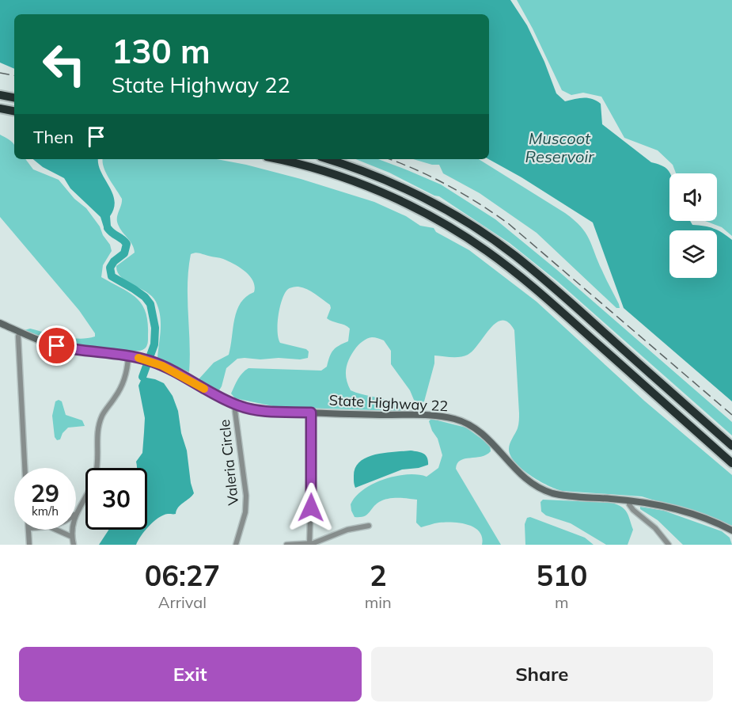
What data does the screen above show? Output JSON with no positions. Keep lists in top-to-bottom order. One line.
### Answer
{"streets":{"main road":["State Highway 22"],"street":["Valeria Circle"]},"crossings":[["State Highway 22","Valeria Circle"]],"water":["Muscoot Reservoir"],"page":{"turn":["130 m","State Highway 22"],"then":"Then","speed":"29 km/h","limit":"30","eta":["06:27","Arrival","2","min","510","m"],"buttons":["Exit","Share"]}}
